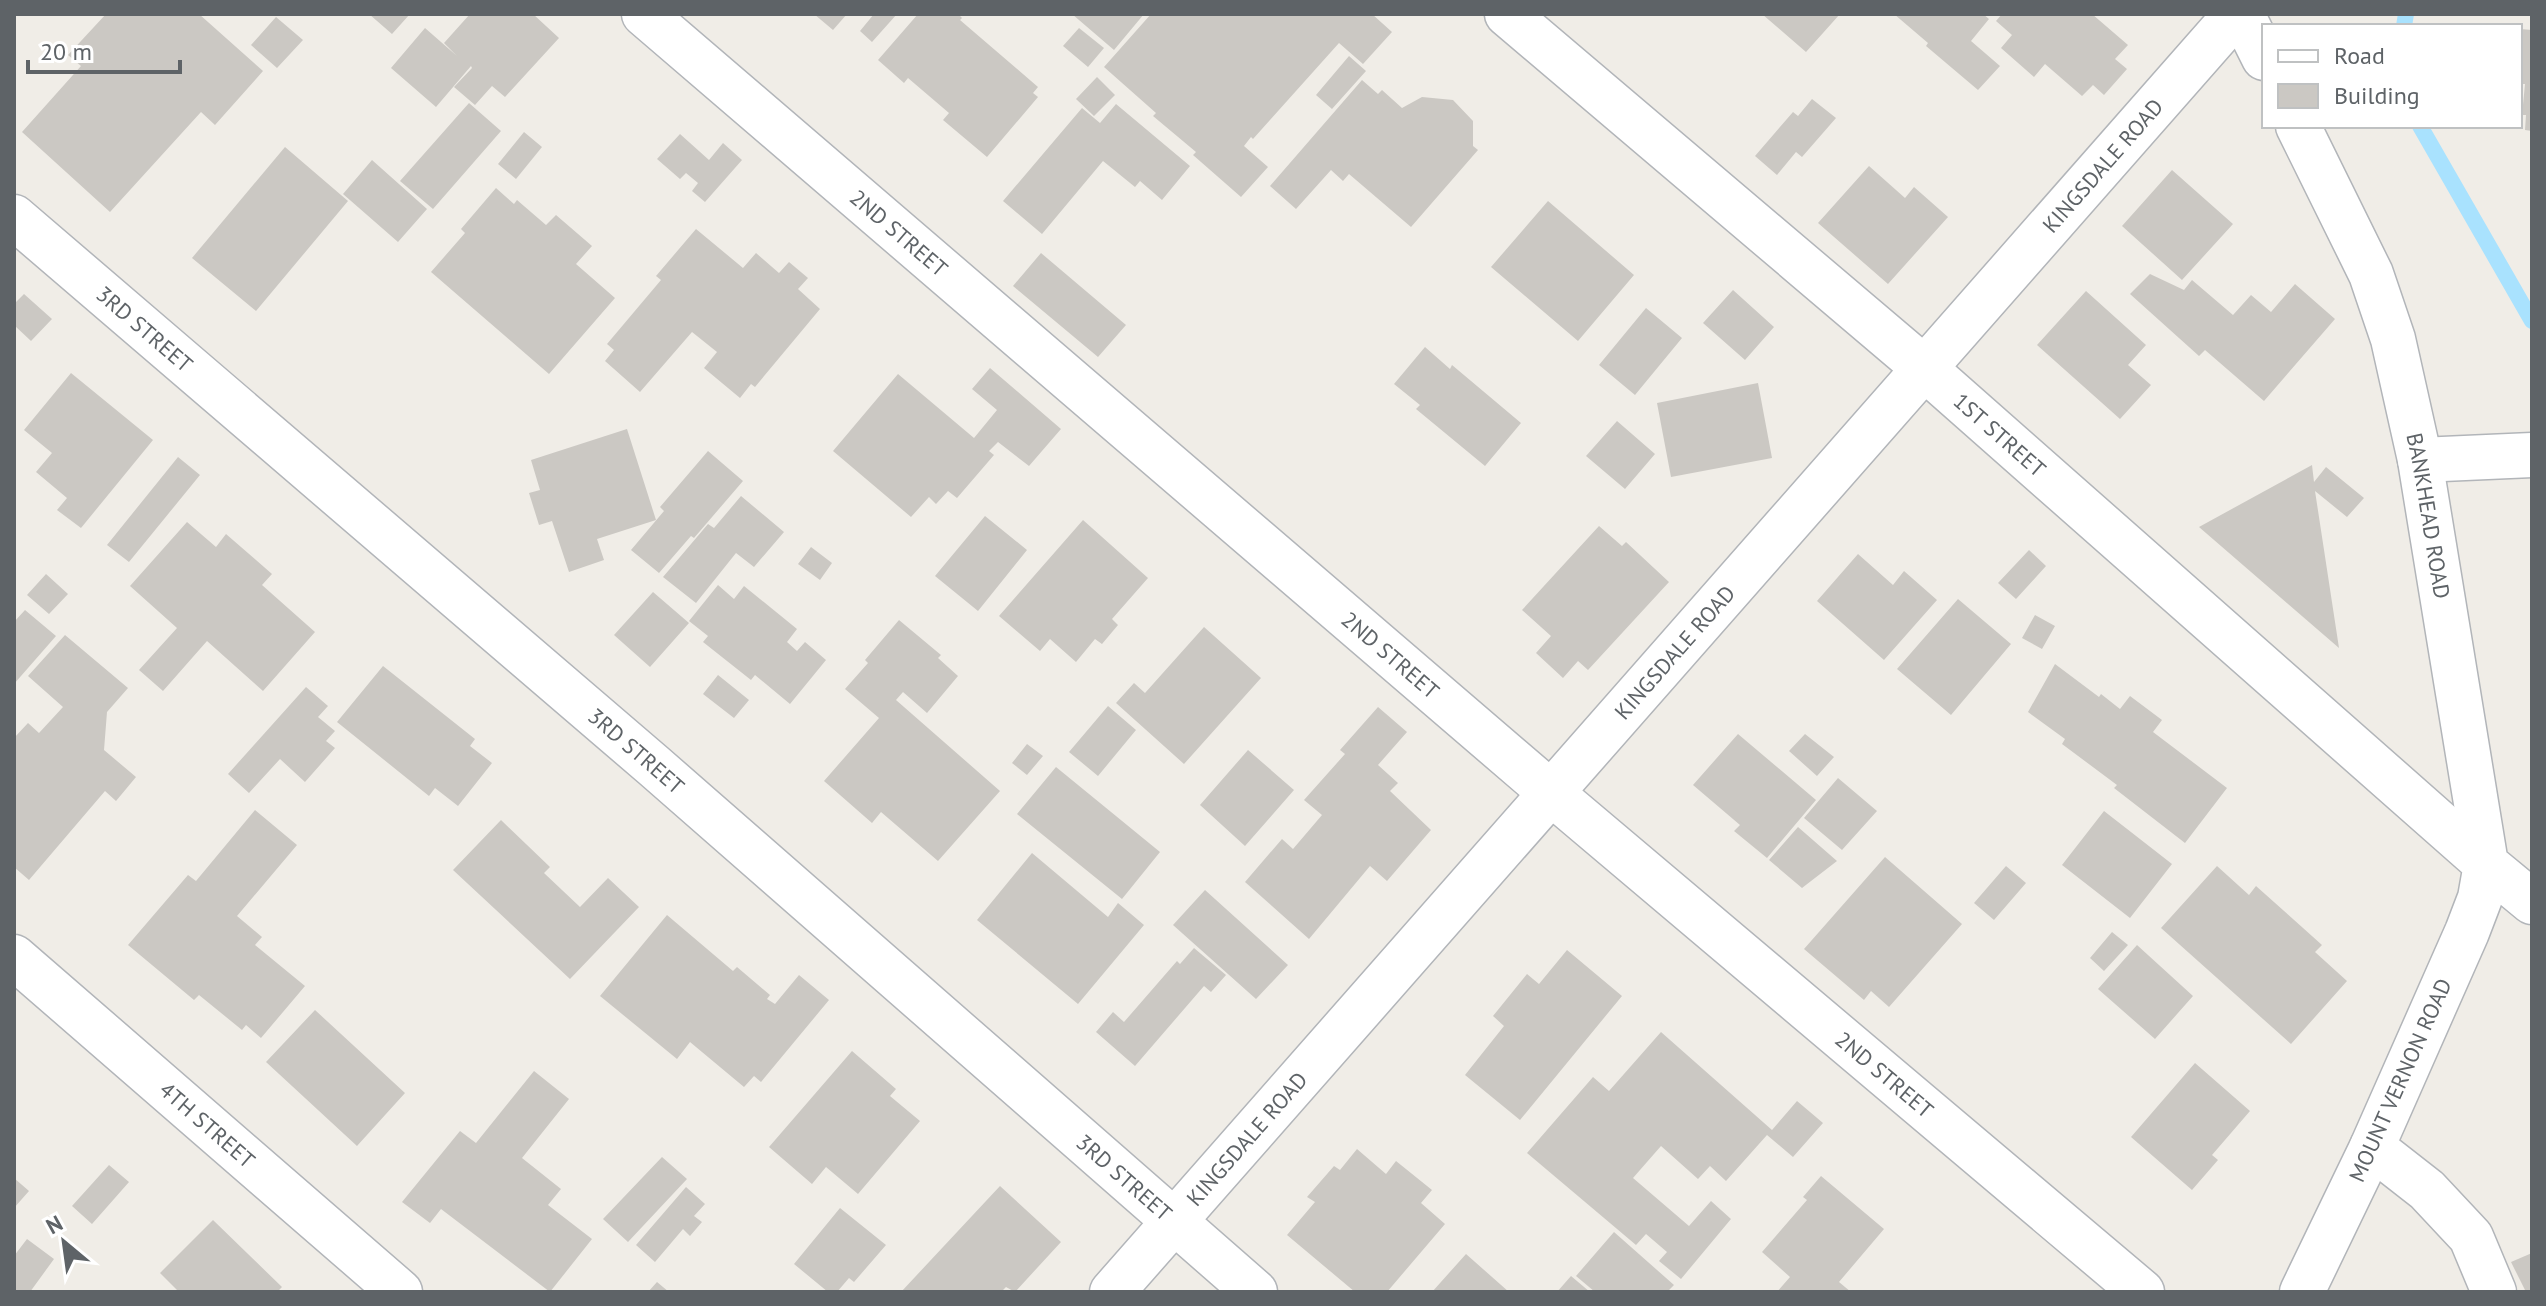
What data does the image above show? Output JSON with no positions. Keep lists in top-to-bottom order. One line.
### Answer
{"streets":{"street":["KINGSDALE ROAD","2ND STREET","3RD STREET","1ST STREET","BANKHEAD ROAD","MOUNT VERNON ROAD","4TH STREET"]},"crossings":[["KINGSDALE ROAD","2ND STREET"],["KINGSDALE ROAD","3RD STREET"],["KINGSDALE ROAD","1ST STREET"],["1ST STREET","BANKHEAD ROAD"],["1ST STREET","MOUNT VERNON ROAD"],["BANKHEAD ROAD","MOUNT VERNON ROAD"]],"legend":["Road","Building"],"scale_bar":"20 m","north":"top left"}
